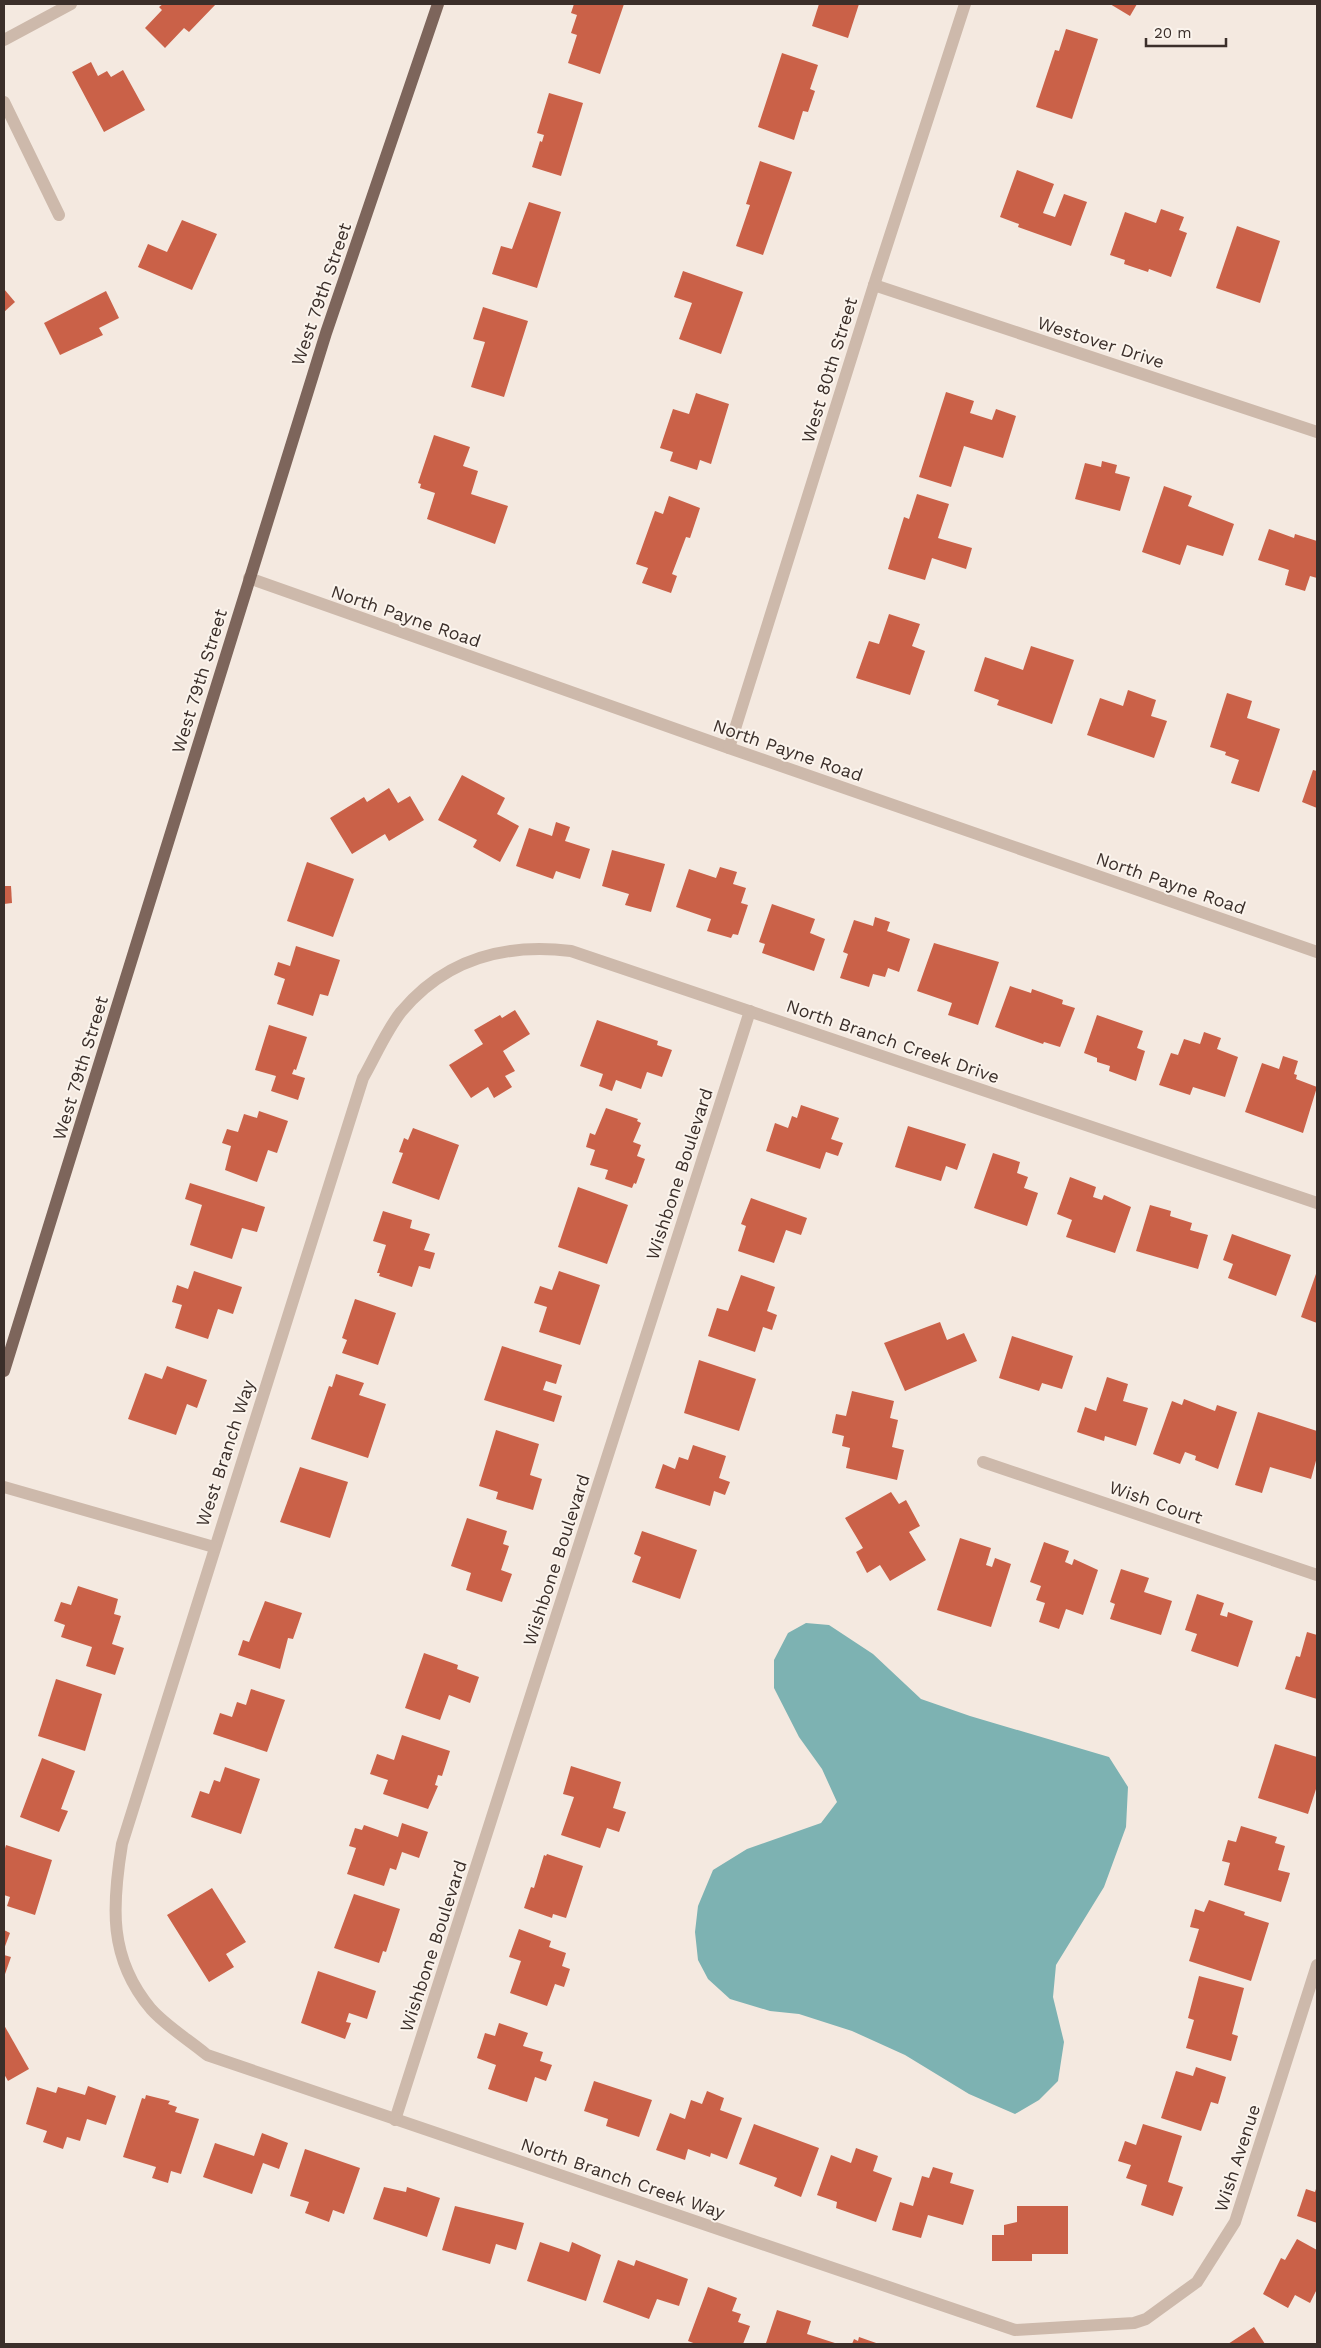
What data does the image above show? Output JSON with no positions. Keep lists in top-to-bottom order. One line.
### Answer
{"streets":{"main road":["West 79th Street"],"street":["Westover Drive","West 80th Street","North Payne Road","North Branch Creek Drive","Wishbone Boulevard","West Branch Way","Wish Court","Wish Avenue","North Branch Creek Way"]},"crossings":[["West 79th Street","North Payne Road"],["Westover Drive","West 80th Street"],["West 80th Street","North Payne Road"],["North Branch Creek Drive","Wishbone Boulevard"],["North Branch Creek Drive","West Branch Way"],["Wishbone Boulevard","North Branch Creek Way"],["West Branch Way","North Branch Creek Way"],["Wish Avenue","North Branch Creek Way"]],"scale_bar":"20 m"}
